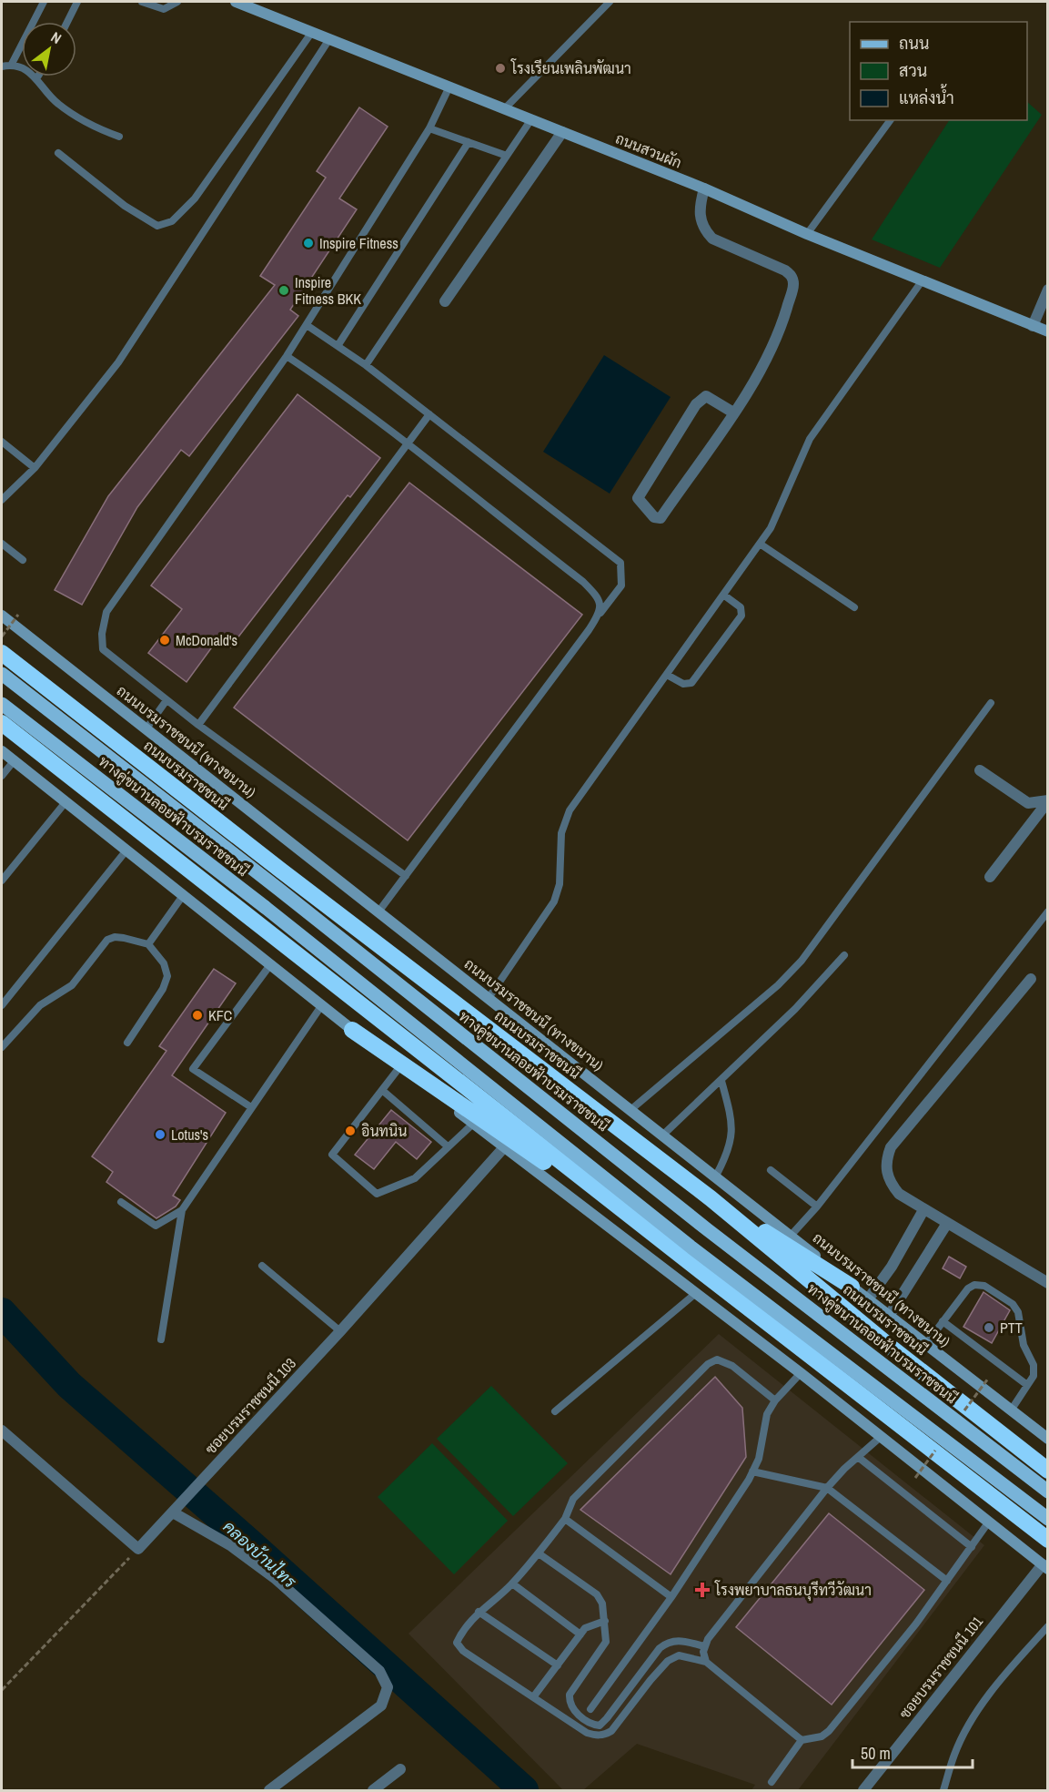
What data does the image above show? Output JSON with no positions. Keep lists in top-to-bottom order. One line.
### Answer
{"streets":{"highway":["ถนนบรมราชชนนี"],"main road":["ถนนสวนผัก","ถนนบรมราชชนนี (ทางขนาน)","ทางคู่ขนานลอยฟ้าบรมราชชนนี"],"street":["ซอยบรมราชชนนี 103","ซอยบรมราชชนนี 101"]},"water":["คลองบ้านไทร"],"places":{"other":["โรงเรียนเพลินพัฒนา","Inspire Fitness","Inspire Fitness BKK","McDonald's","KFC","อินทนิน","Lotus's","PTT"],"health":["โรงพยาบาลธนบุรีทวีวัฒนา"]},"legend":["ถนน","สวน","แหล่งน้ำ"],"scale_bar":"50 m","north":"top right"}
